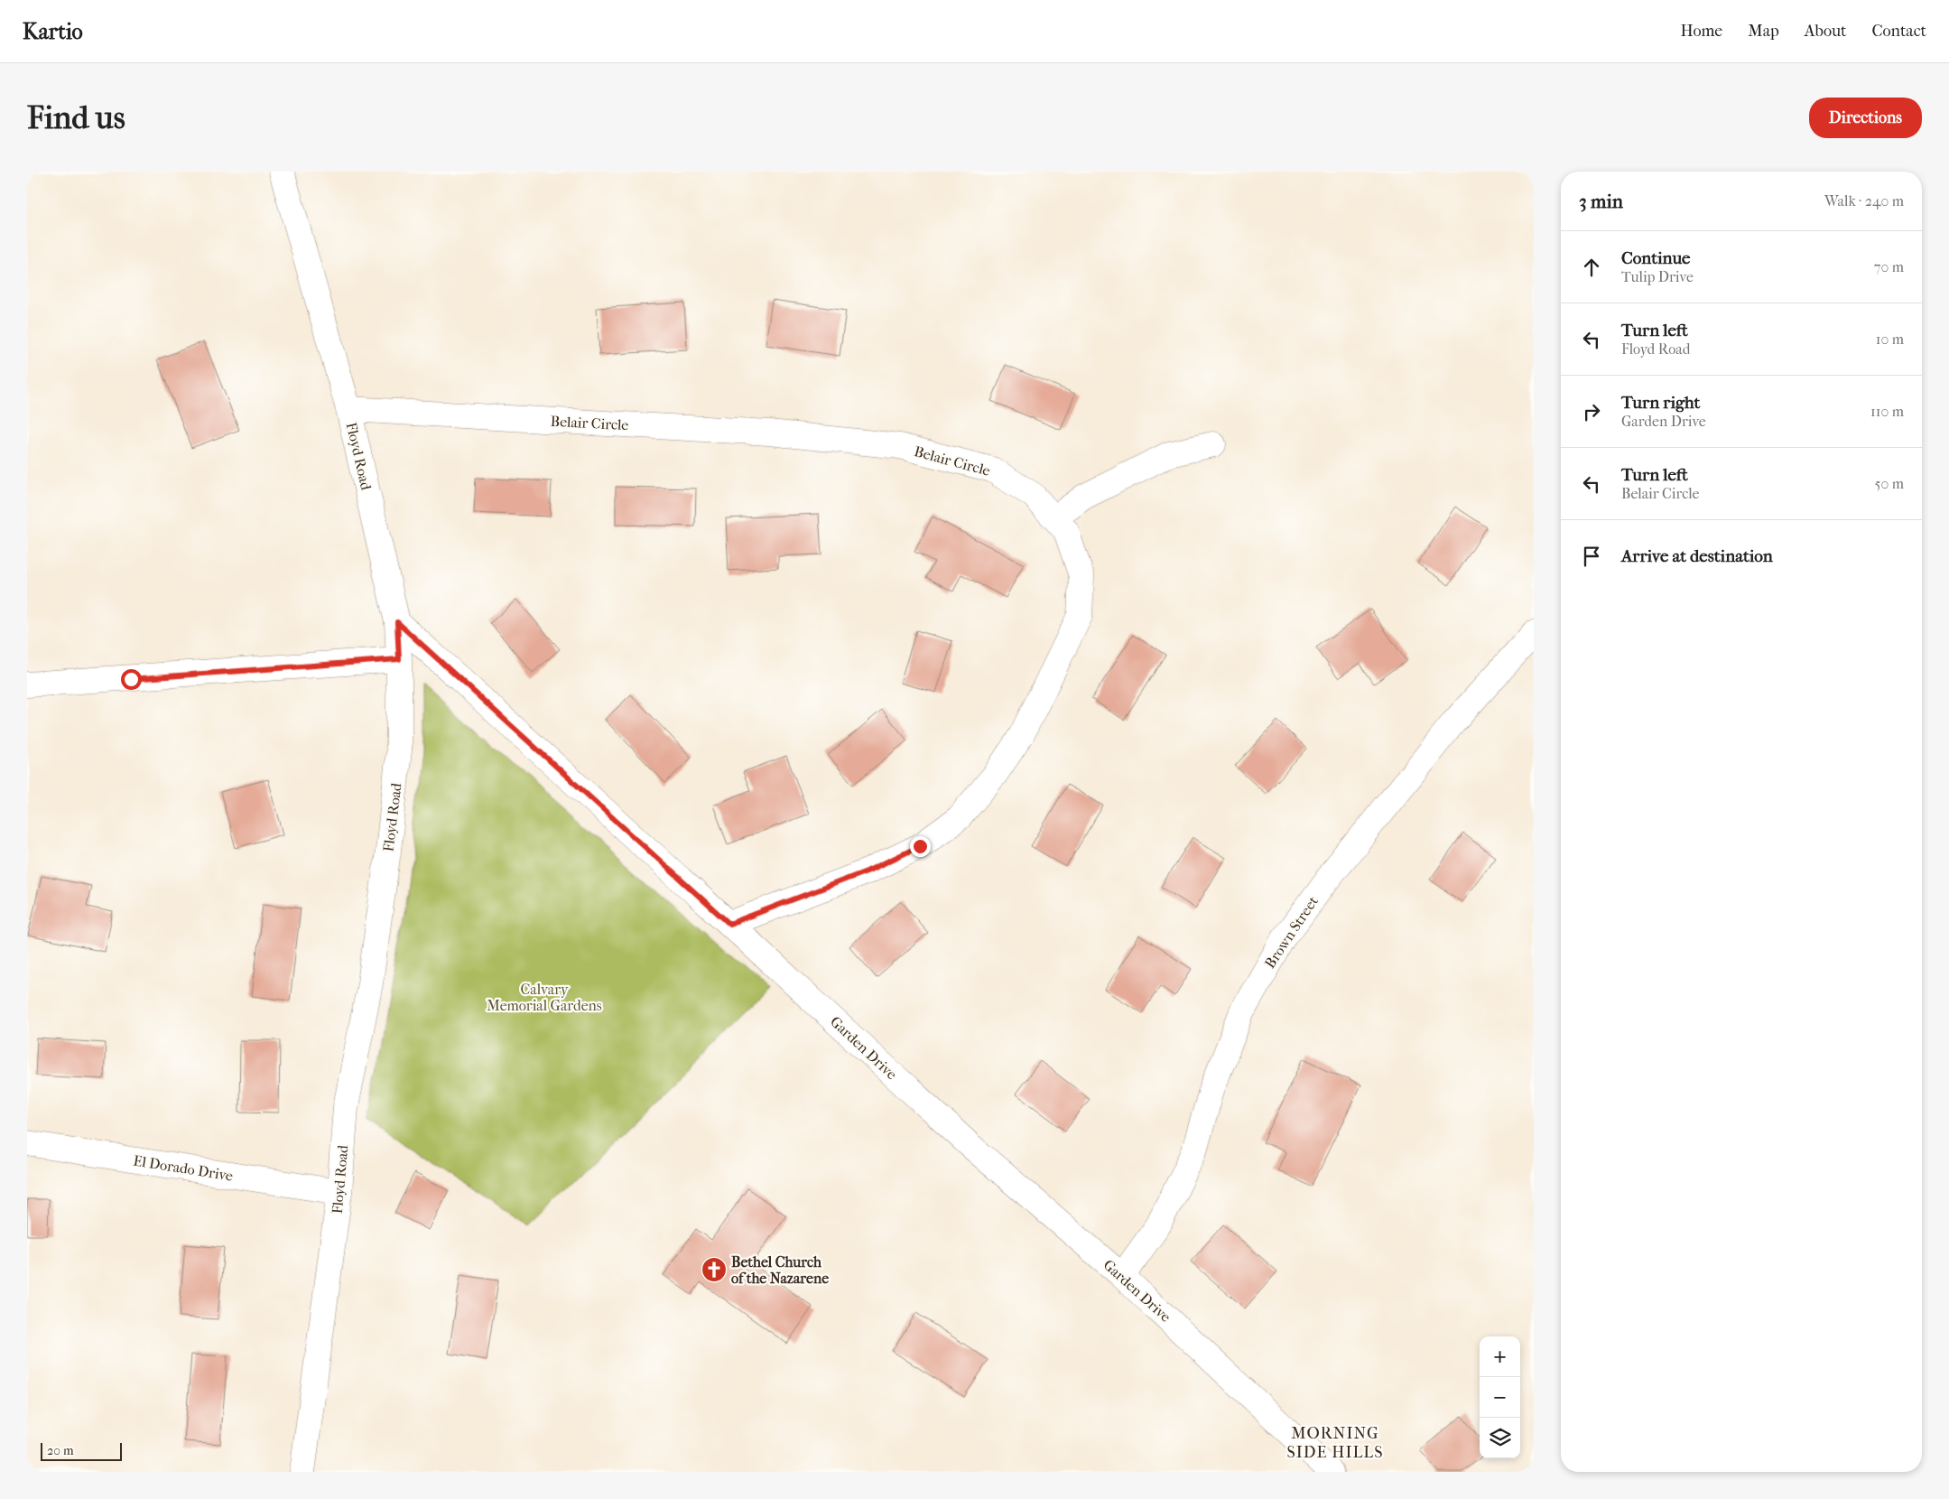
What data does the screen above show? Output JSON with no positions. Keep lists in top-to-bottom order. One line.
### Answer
{"streets":{"street":["Belair Circle","Floyd Road","Brown Street","Garden Drive","El Dorado Drive"]},"crossings":[["Belair Circle","Floyd Road"],["Belair Circle","Garden Drive"],["Floyd Road","Garden Drive"],["Floyd Road","El Dorado Drive"],["Brown Street","Garden Drive"]],"districts":["MORNING SIDE HILLS"],"parks":["Calvary Memorial Gardens"],"places":{"church":["Bethel Church of the Nazarene"]},"scale_bar":"20 m","page":{"header":"Kartio","nav":["Home","Map","About","Contact"],"buttons":"Directions","title":"Find us","heading":["3 min","Walk · 240 m"],"list":[["Continue","Tulip Drive","70 m"],["Turn left","Floyd Road","10 m"],["Turn right","Garden Drive","110 m"],["Turn left","Belair Circle","50 m"],"Arrive at destination"],"map_buttons":["+","−"],"scale":"20 m"}}
